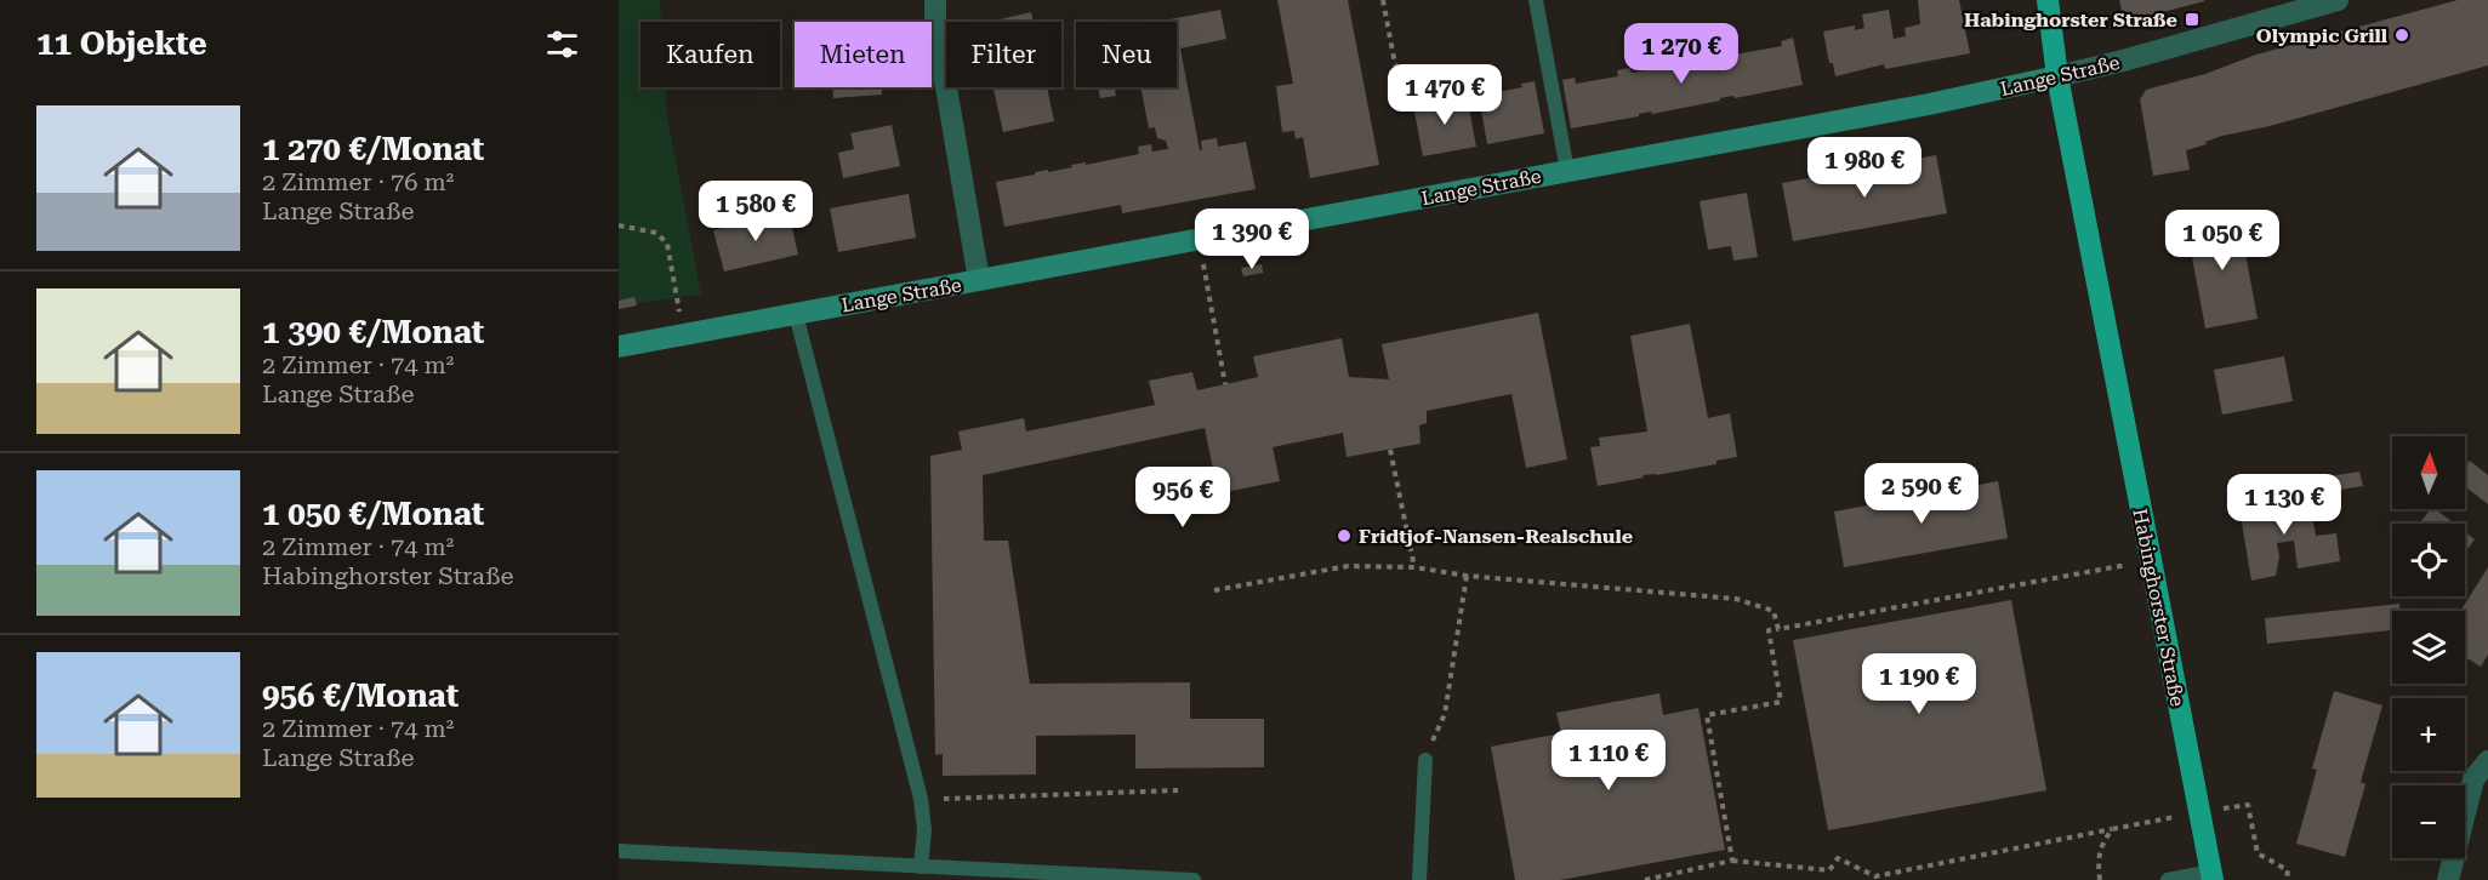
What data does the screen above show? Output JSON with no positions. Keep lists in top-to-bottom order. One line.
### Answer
{"streets":{"main road":["Habinghorster Straße"],"street":["Lange Straße"]},"crossings":[["Lange Straße","Habinghorster Straße"]],"places":{"transit":["Habinghorster Straße"],"other":["Olympic Grill","Fridtjof-Nansen-Realschule"]},"north":"top","page":{"heading":"11 Objekte","chip":["Kaufen","Mieten","Filter","Neu"],"price":["1 270 €","1 470 €","1 980 €","1 580 €","1 390 €","1 050 €","2 590 €","956 €","1 130 €","1 190 €","1 110 €"],"list":[{"name":"1 270 €/Monat","note":"2 Zimmer · 76 m² · Lange Straße"},{"name":"1 390 €/Monat","note":"2 Zimmer · 74 m² · Lange Straße"},{"name":"1 050 €/Monat","note":"2 Zimmer · 74 m² · Habinghorster Straße"},{"name":"956 €/Monat","note":"2 Zimmer · 74 m² · Lange Straße"}],"map_buttons":["+","−"]}}
